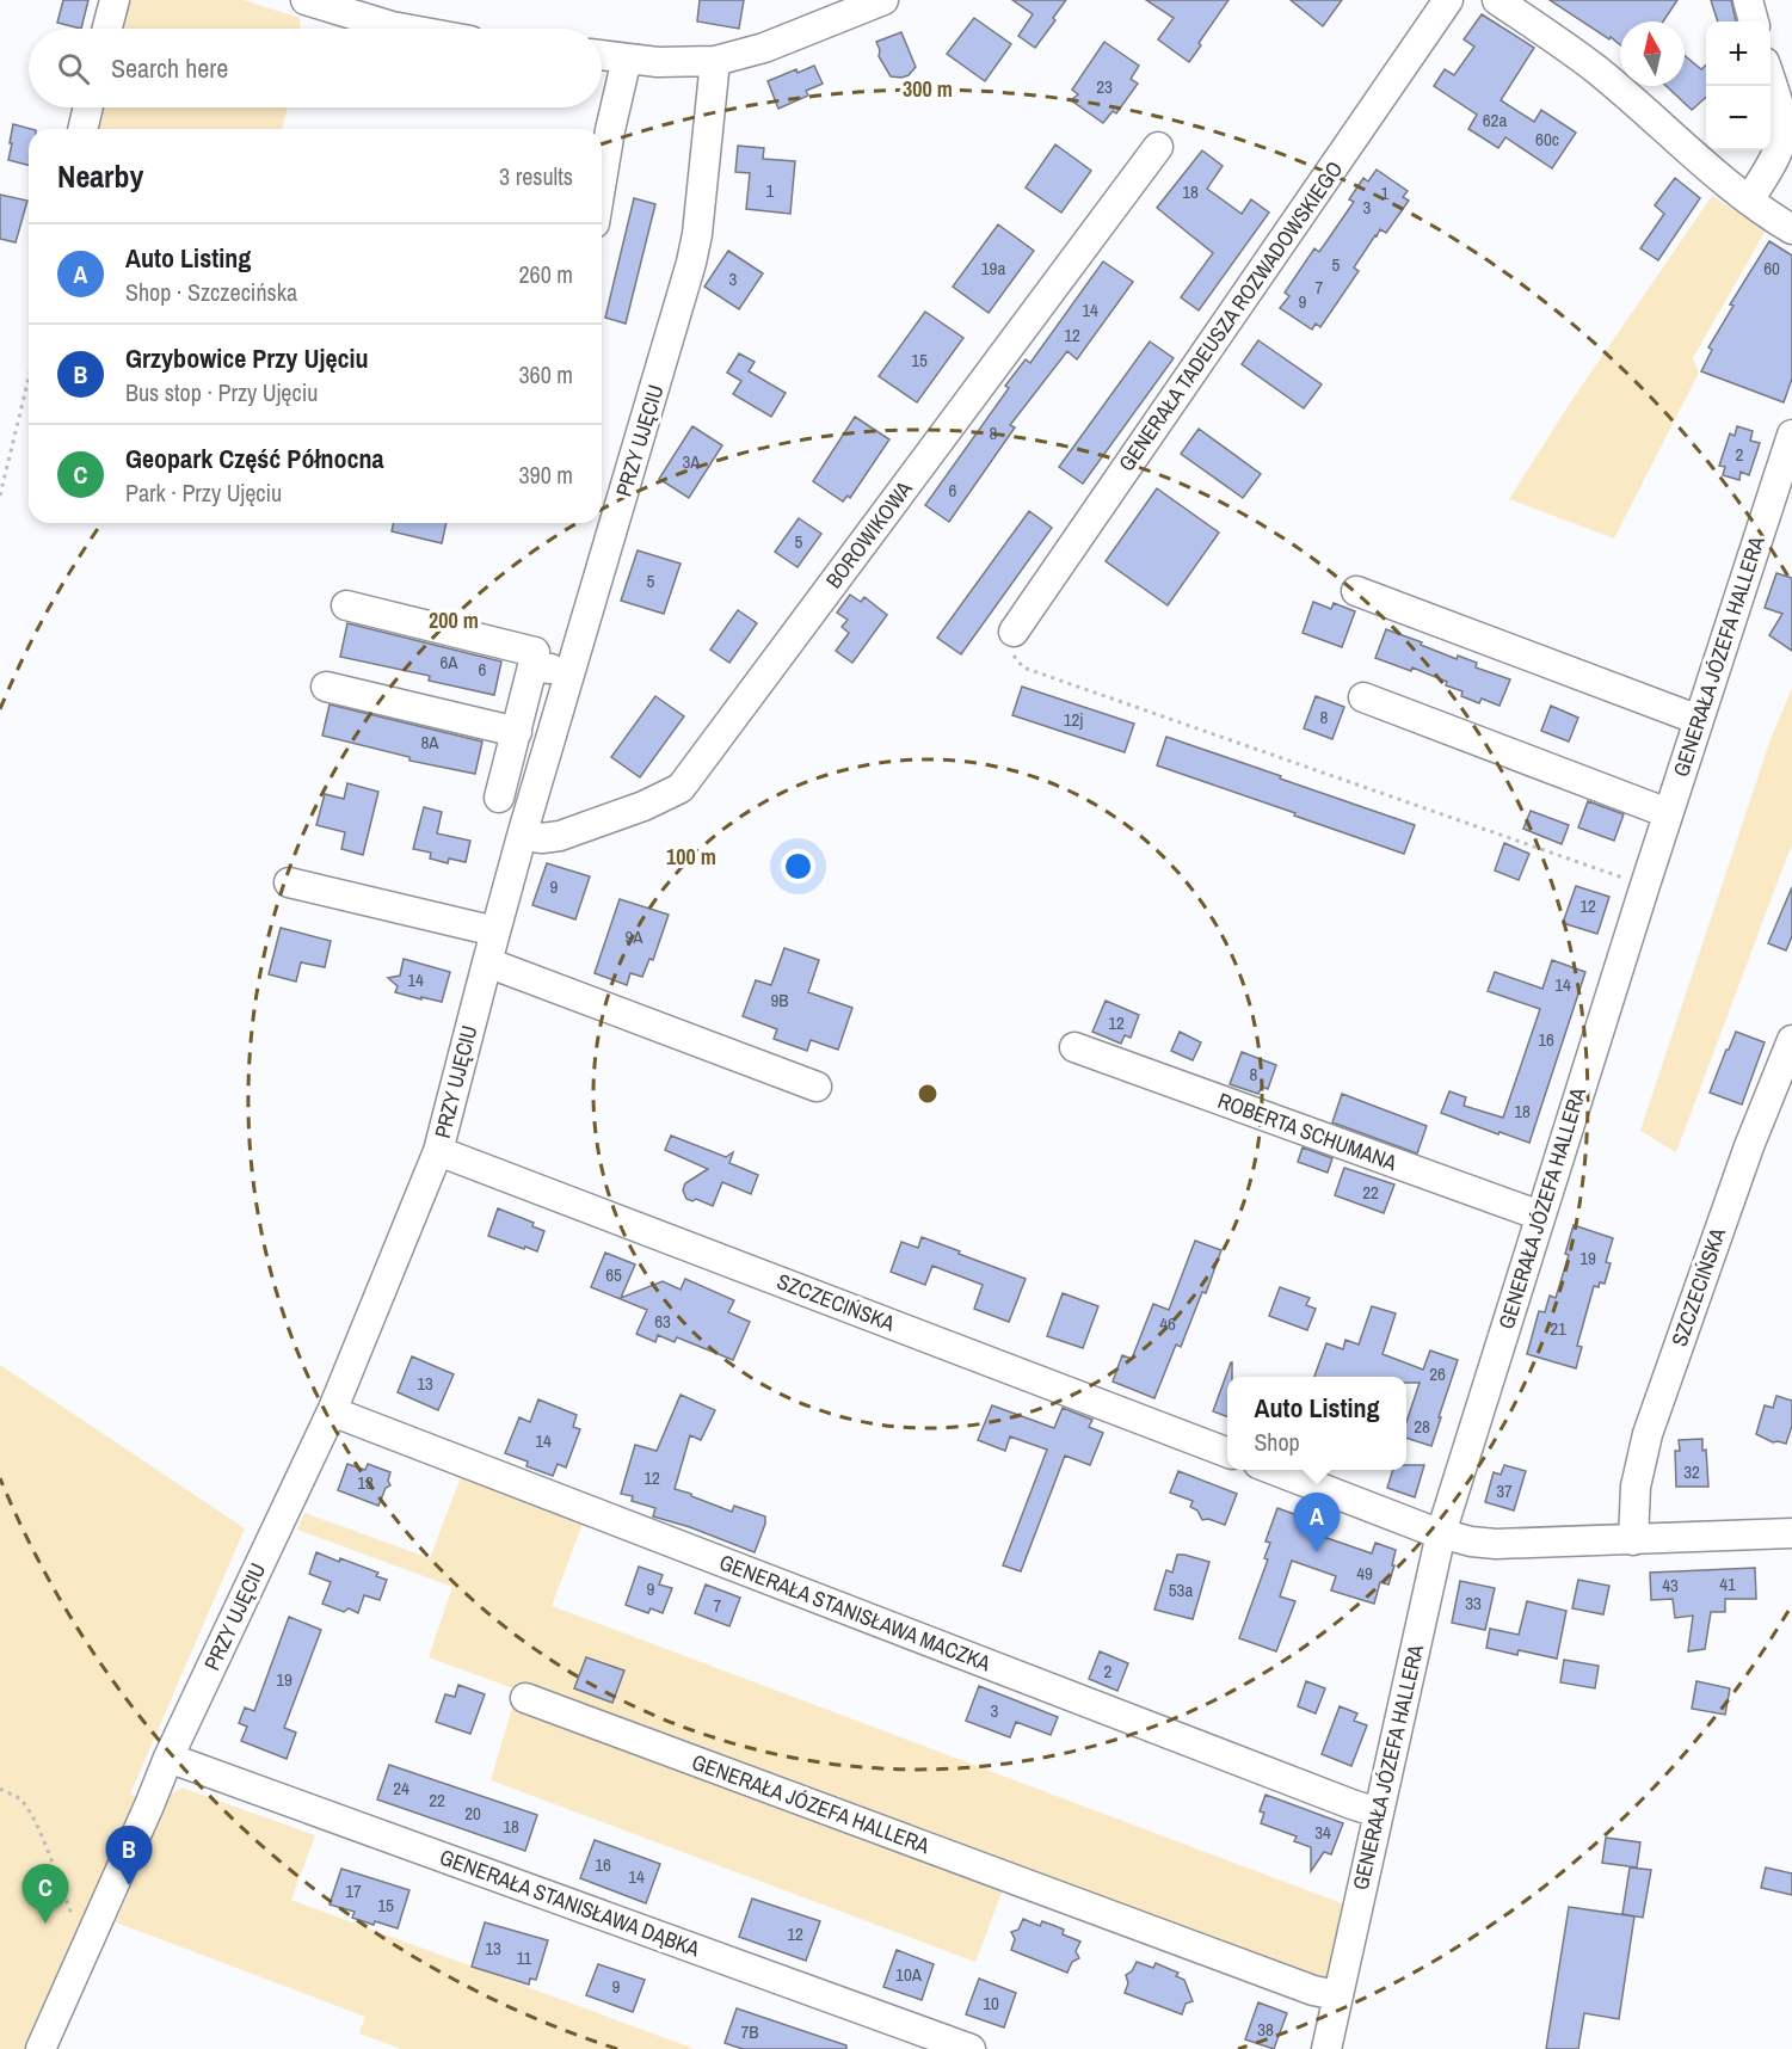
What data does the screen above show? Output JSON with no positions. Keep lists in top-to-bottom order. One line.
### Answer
{"streets":{"street":["GENERAŁA TADEUSZA ROZWADOWSKIEGO","PRZY UJĘCIU","BOROWIKOWA","GENERAŁA JÓZEFA HALLERA","ROBERTA SCHUMANA","SZCZECIŃSKA","GENERAŁA STANISŁAWA MACZKA","GENERAŁA STANISŁAWA DĄBKA"]},"crossings":[["PRZY UJĘCIU","BOROWIKOWA"],["PRZY UJĘCIU","SZCZECIŃSKA"],["PRZY UJĘCIU","GENERAŁA STANISŁAWA MACZKA"],["PRZY UJĘCIU","GENERAŁA STANISŁAWA DĄBKA"],["GENERAŁA JÓZEFA HALLERA","ROBERTA SCHUMANA"],["GENERAŁA JÓZEFA HALLERA","GENERAŁA STANISŁAWA MACZKA"]],"house_numbers":["23","62a","60c","1","18","1","3","5","19a","60","3","7","9","14","12","15","8","2","3A","6","5","5","6A","6","8","12j","8A","9","12","9A","14","14","9B","12","16","8","18","22","19","65","63","46","21","26","13","28","14","32","12","13","37","49","41","43","9","53a","33","7","2","19","3","24","22","20","18","34","16","14","17","15","12","13","11","10A","9","10","38","7B"],"north":"top","page":{"map_buttons":["+","−"],"search":"Search here","heading":["Nearby","3 results"],"list":[{"mark":"A","name":"Auto Listing","note":"Shop · Szczecińska","value":"260 m"},{"mark":"B","name":"Grzybowice Przy Ujęciu","note":"Bus stop · Przy Ujęciu","value":"360 m"},{"mark":"C","name":"Geopark Część Północna","note":"Park · Przy Ujęciu","value":"390 m"}],"popup":["Auto Listing","Shop"],"pins":["A","B","C"]},"rings":["300 m","200 m","100 m"]}
